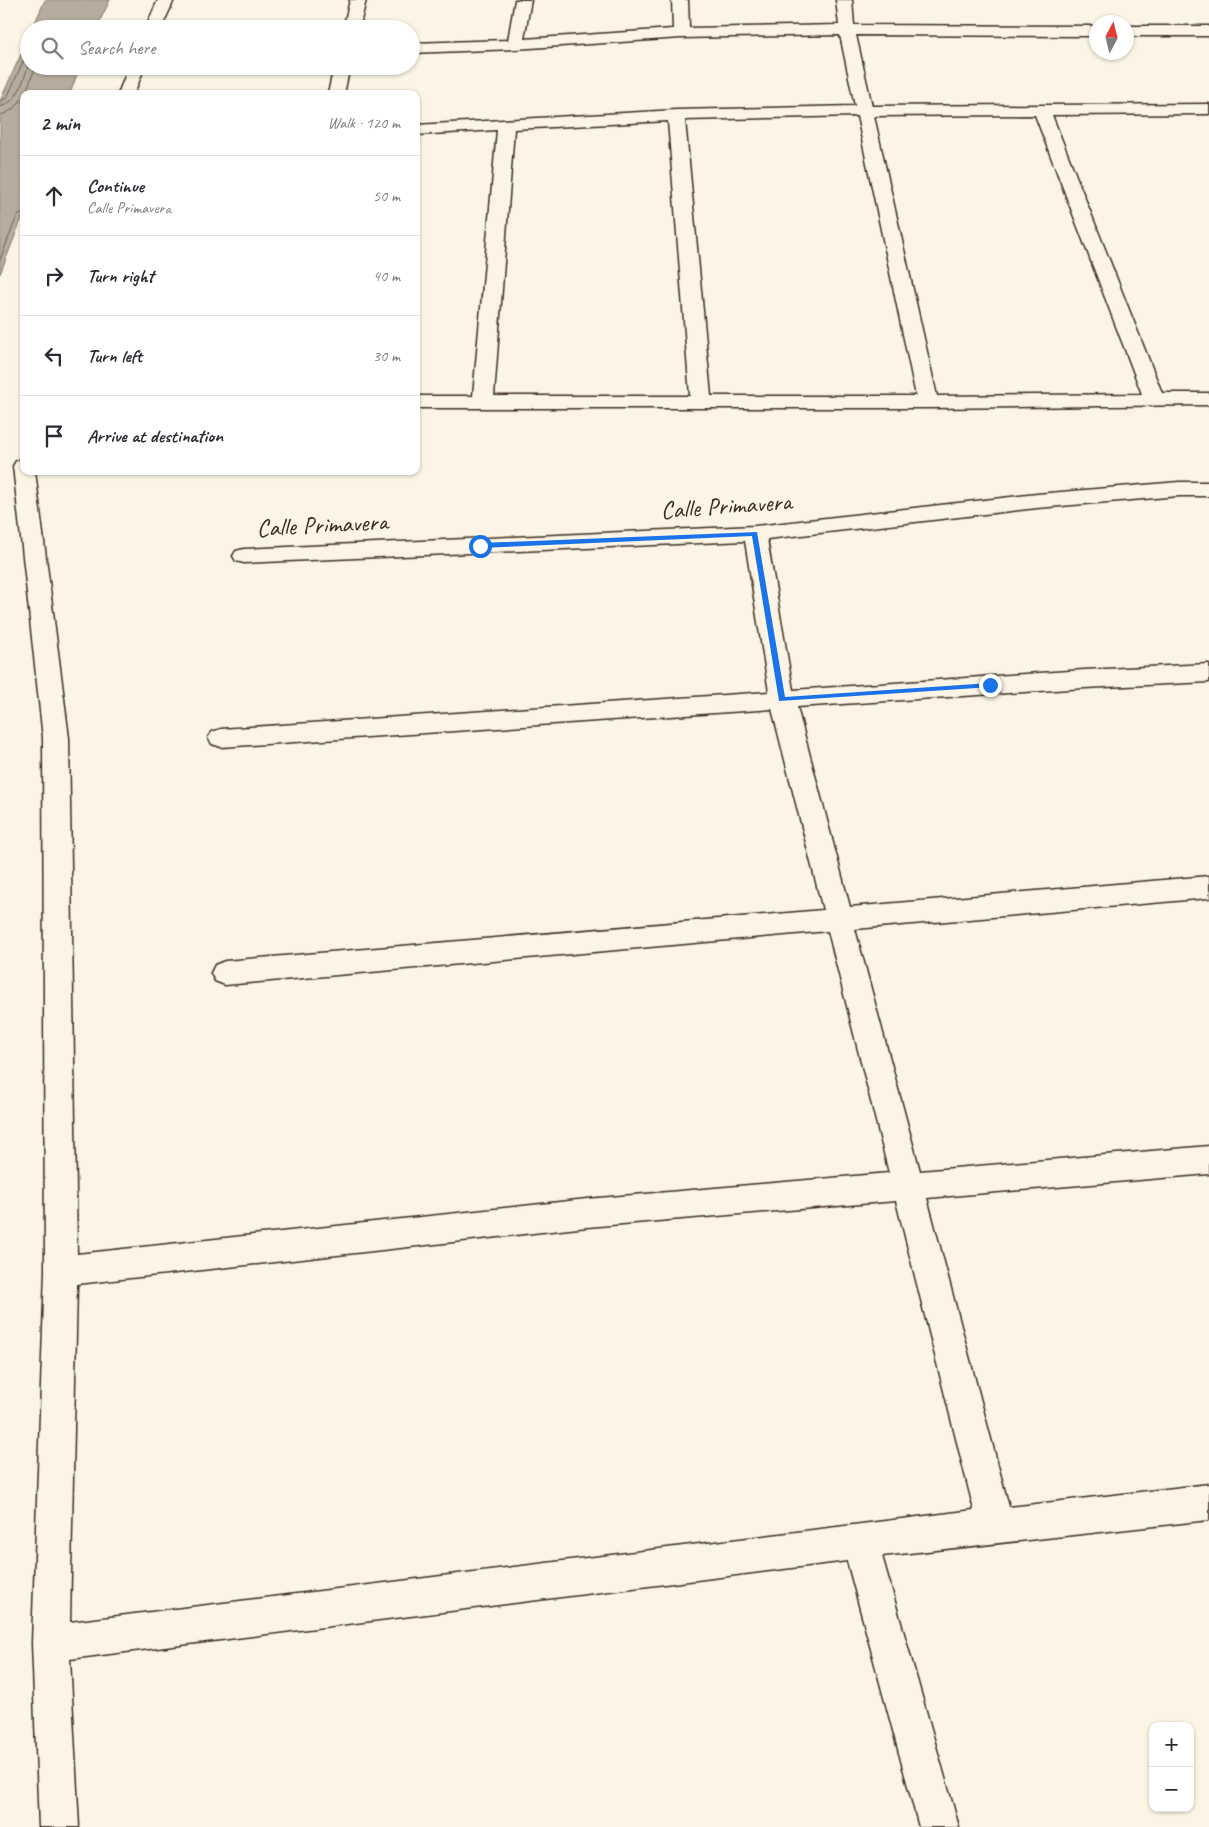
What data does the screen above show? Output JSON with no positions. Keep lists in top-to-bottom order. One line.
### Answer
{"streets":{"street":["Calle Primavera"]},"north":"top","page":{"search":"Search here","heading":["2 min","Walk · 120 m"],"list":[["Continue","Calle Primavera","50 m"],["Turn right","40 m"],["Turn left","30 m"],"Arrive at destination"],"map_buttons":["+","−"]}}
